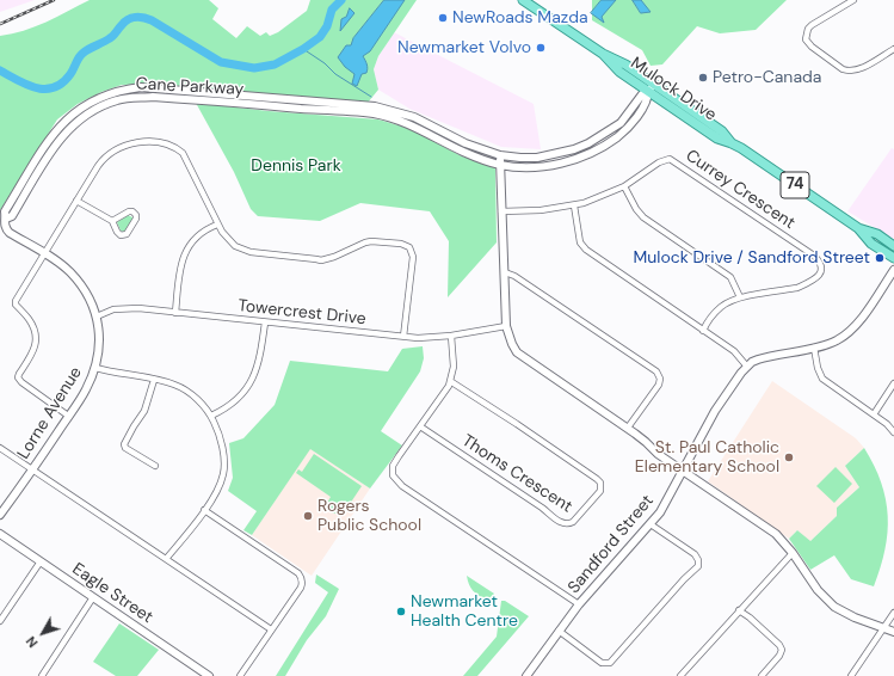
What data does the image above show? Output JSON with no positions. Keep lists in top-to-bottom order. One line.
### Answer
{"streets":{"main road":["Cane Parkway","Mulock Drive","74","Lorne Avenue","Sandford Street","Eagle Street"],"street":["Currey Crescent","Towercrest Drive","Thoms Crescent"]},"crossings":[["Cane Parkway","Mulock Drive"],["Cane Parkway","Lorne Avenue"],["Towercrest Drive","Lorne Avenue"]],"parks":["Dennis Park"],"places":["NewRoads Mazda","Newmarket Volvo","Petro-Canada","Mulock Drive / Sandford Street","St. Paul Catholic Elementary School","Rogers Public School","Newmarket Health Centre"],"north":"bottom left"}
